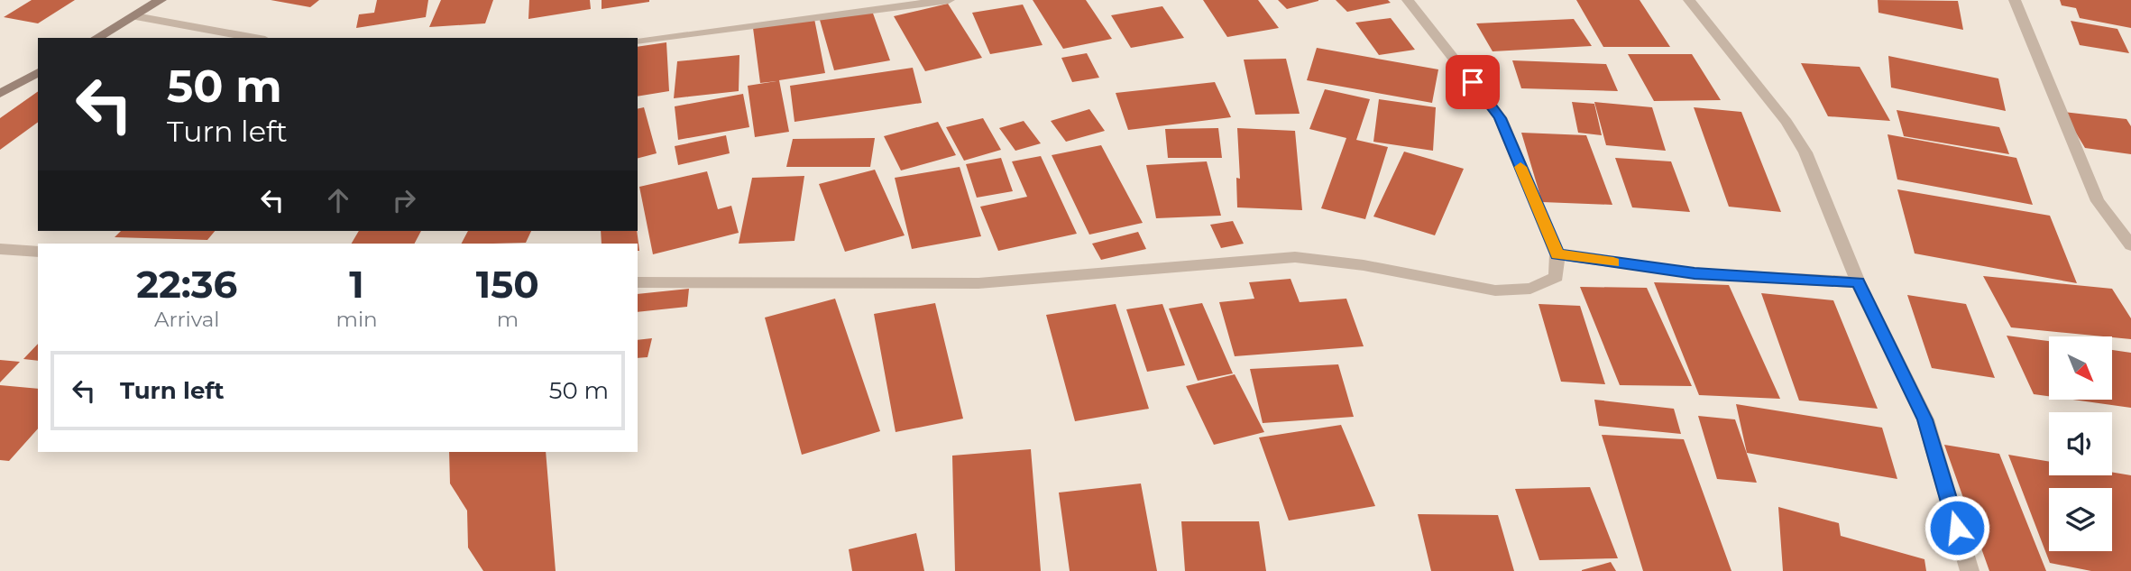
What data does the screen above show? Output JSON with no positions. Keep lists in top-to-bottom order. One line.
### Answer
{"north":"bottom right","page":{"turn":["50 m","Turn left"],"eta":["22:36","Arrival","1","min","150","m"],"list":[{"name":"Turn left","value":"50 m"}]}}
